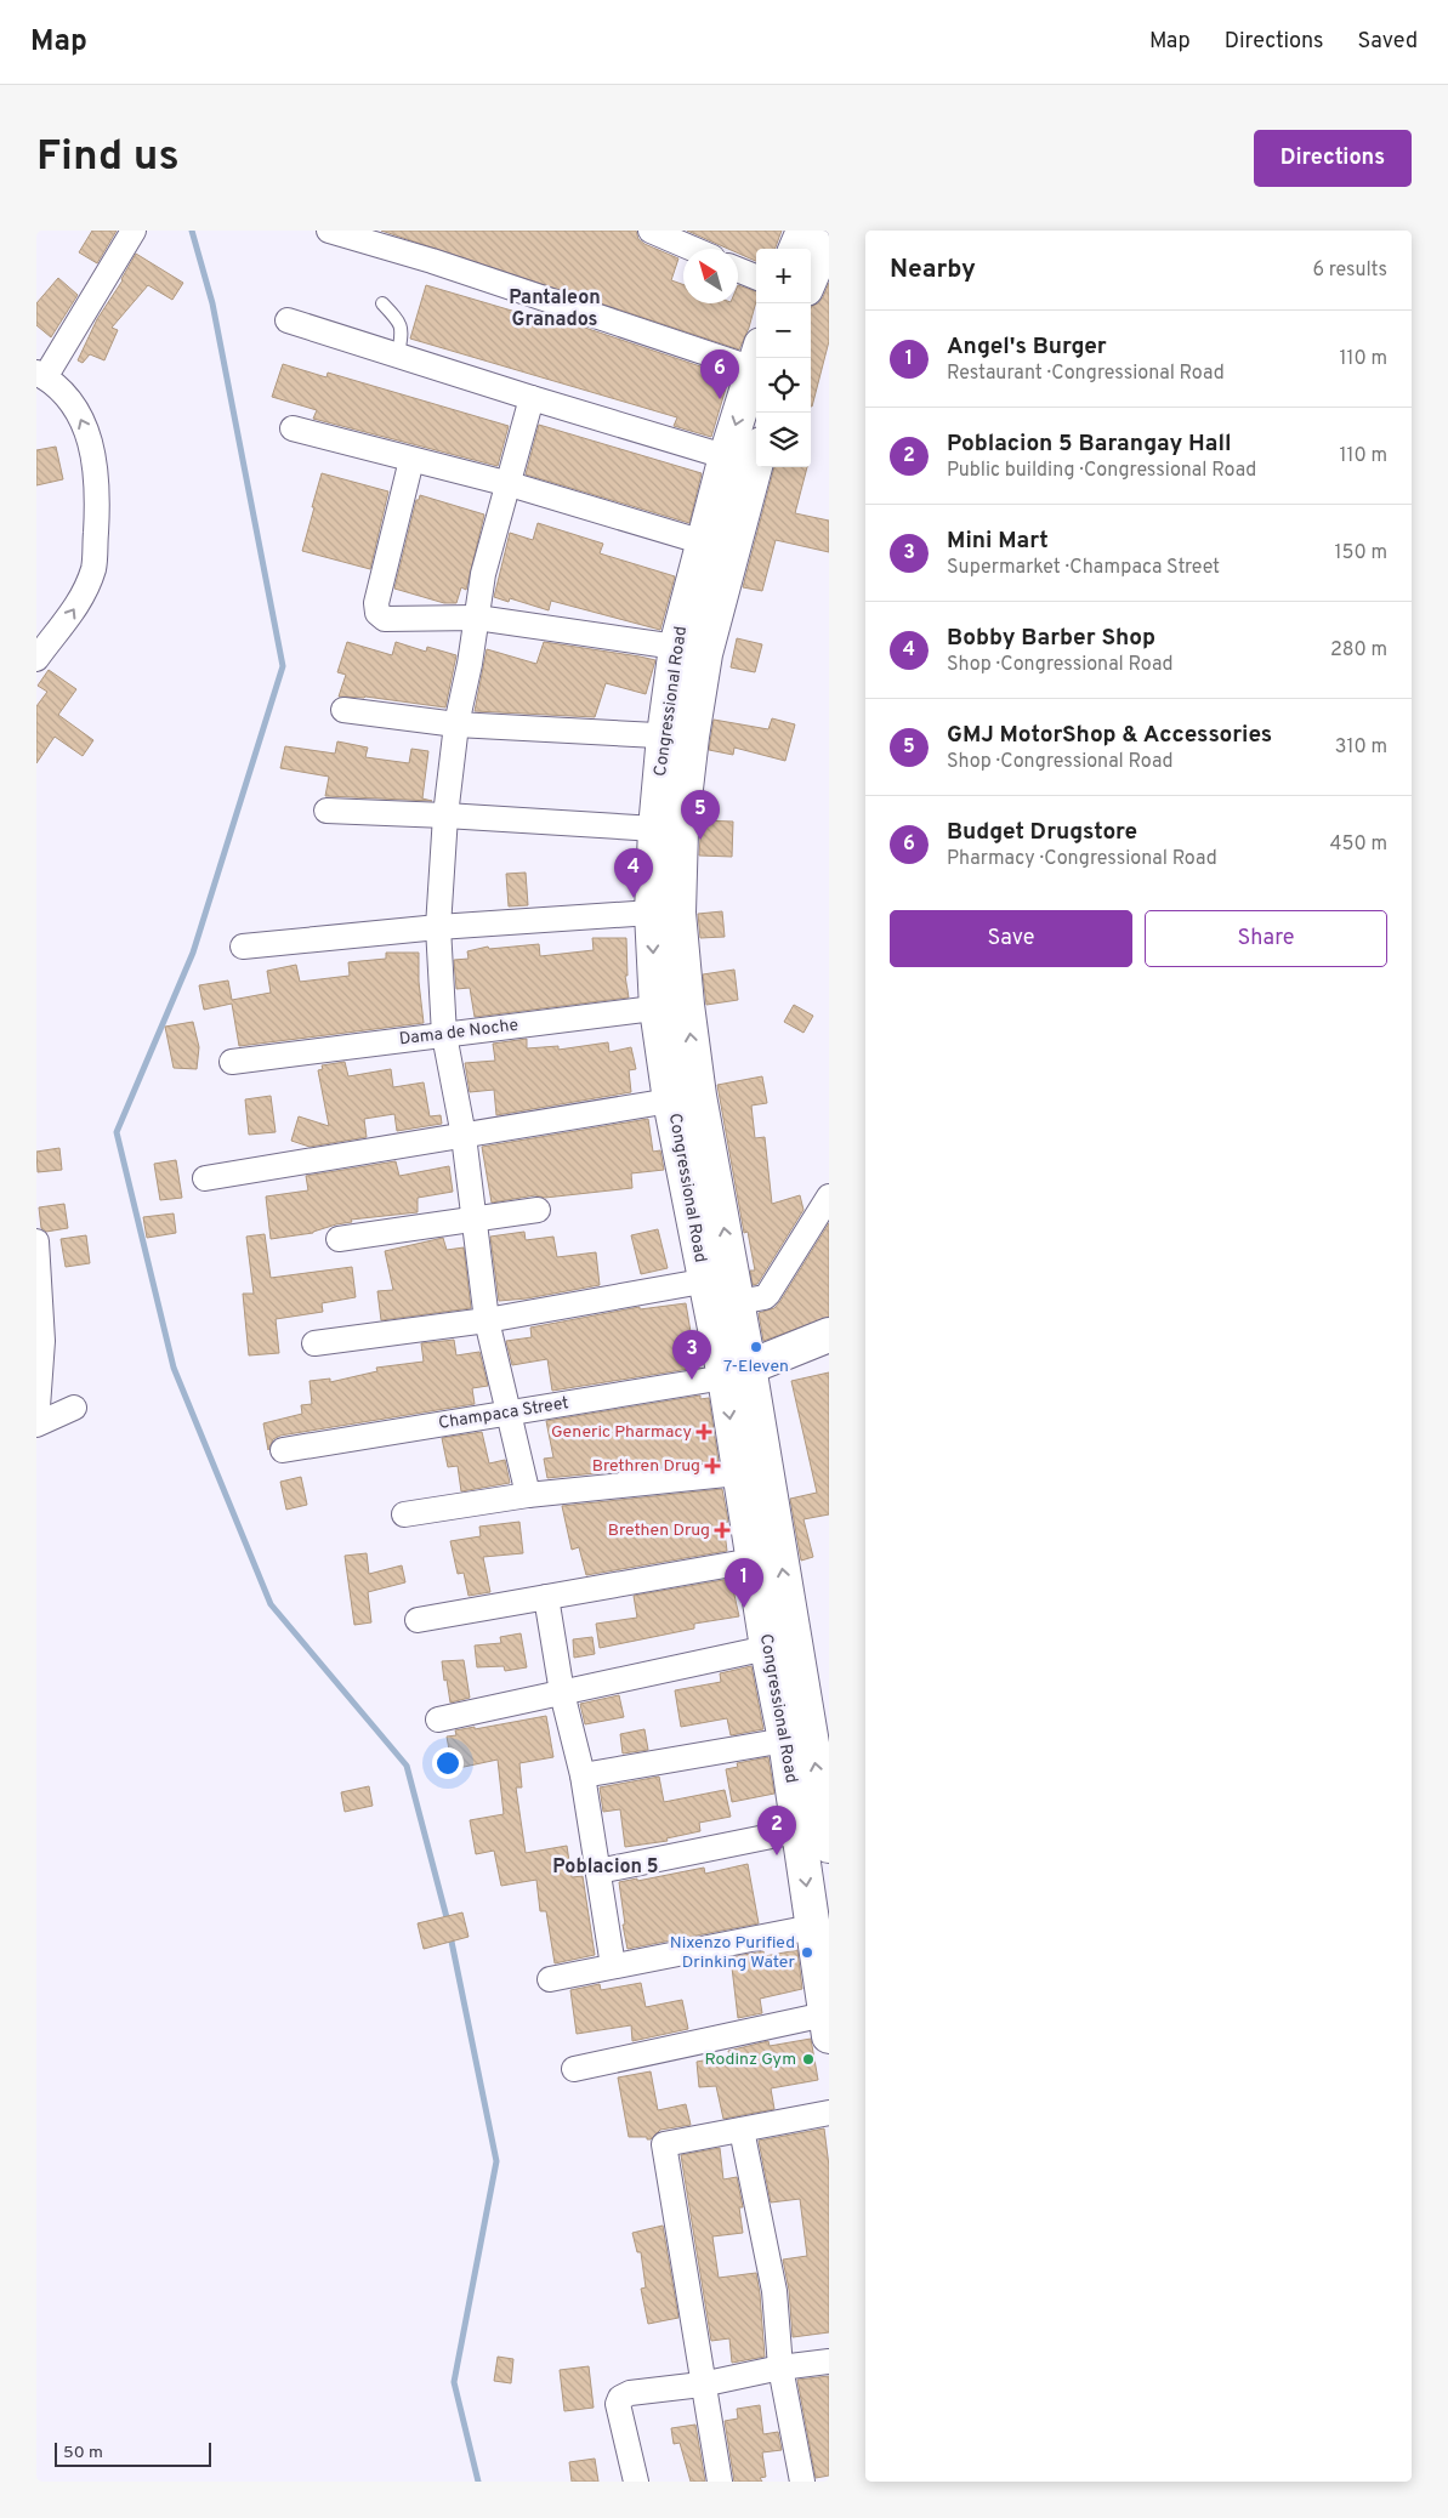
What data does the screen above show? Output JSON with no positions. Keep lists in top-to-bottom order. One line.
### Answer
{"streets":{"main road":["Congressional Road"],"street":["Dama de Noche","Champaca Street"]},"crossings":[["Congressional Road","Dama de Noche"],["Congressional Road","Champaca Street"]],"districts":["Pantaleon Granados","Poblacion 5"],"places":{"other":["7-Eleven","Nixenzo Purified Drinking Water","Rodinz Gym"],"health":["Generic Pharmacy","Brethren Drug","Brethen Drug"]},"scale_bar":"50 m","north":"top left","page":{"header":"Map","nav":["Map","Directions","Saved"],"buttons":["Directions",["Save","Share"]],"title":"Find us","heading":["Nearby","6 results"],"map_buttons":["+","−"],"list":[{"mark":"1","name":"Angel's Burger","note":"Restaurant · Congressional Road","value":"110 m"},{"mark":"2","name":"Poblacion 5 Barangay Hall","note":"Public building · Congressional Road","value":"110 m"},{"mark":"3","name":"Mini Mart","note":"Supermarket · Champaca Street","value":"150 m"},{"mark":"4","name":"Bobby Barber Shop","note":"Shop · Congressional Road","value":"280 m"},{"mark":"5","name":"GMJ MotorShop & Accessories","note":"Shop · Congressional Road","value":"310 m"},{"mark":"6","name":"Budget Drugstore","note":"Pharmacy · Congressional Road","value":"450 m"}],"pins":["6","5","4","3","1","2"],"scale":"50 m"}}
